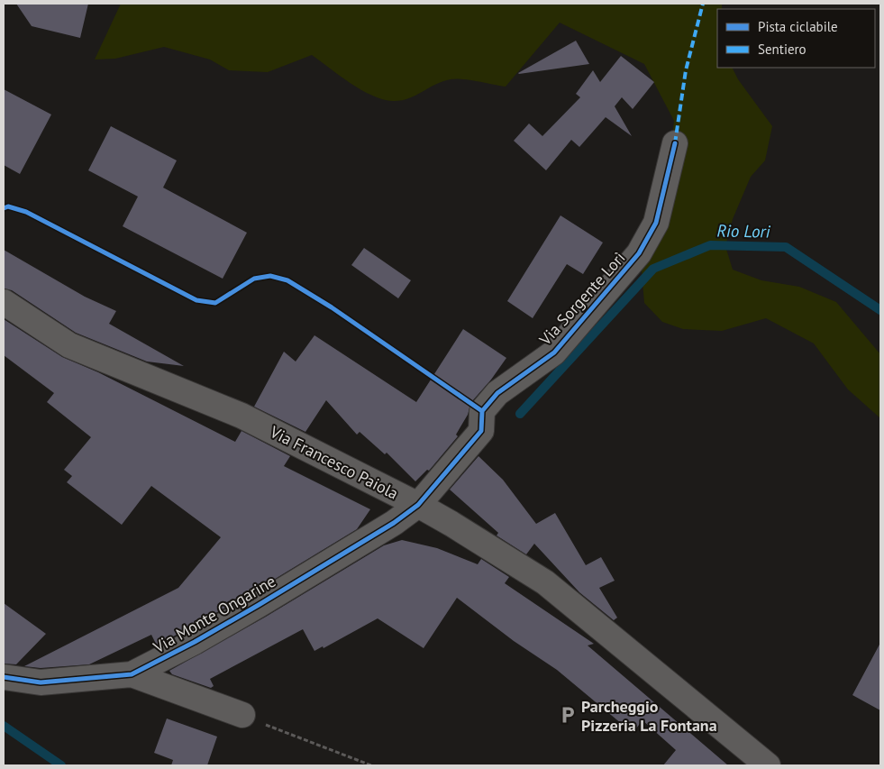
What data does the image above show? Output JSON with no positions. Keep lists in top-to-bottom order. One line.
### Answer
{"streets":{"street":["Via Sorgente Lorì","Via Francesco Paiola","Via Monte Ongarine"]},"crossings":[["Via Sorgente Lorì","Via Francesco Paiola"],["Via Sorgente Lorì","Via Monte Ongarine"],["Via Francesco Paiola","Via Monte Ongarine"]],"water":["Rio Lori"],"places":{"parking":["Parcheggio Pizzeria La Fontana"]},"legend":["Pista ciclabile","Sentiero"]}
